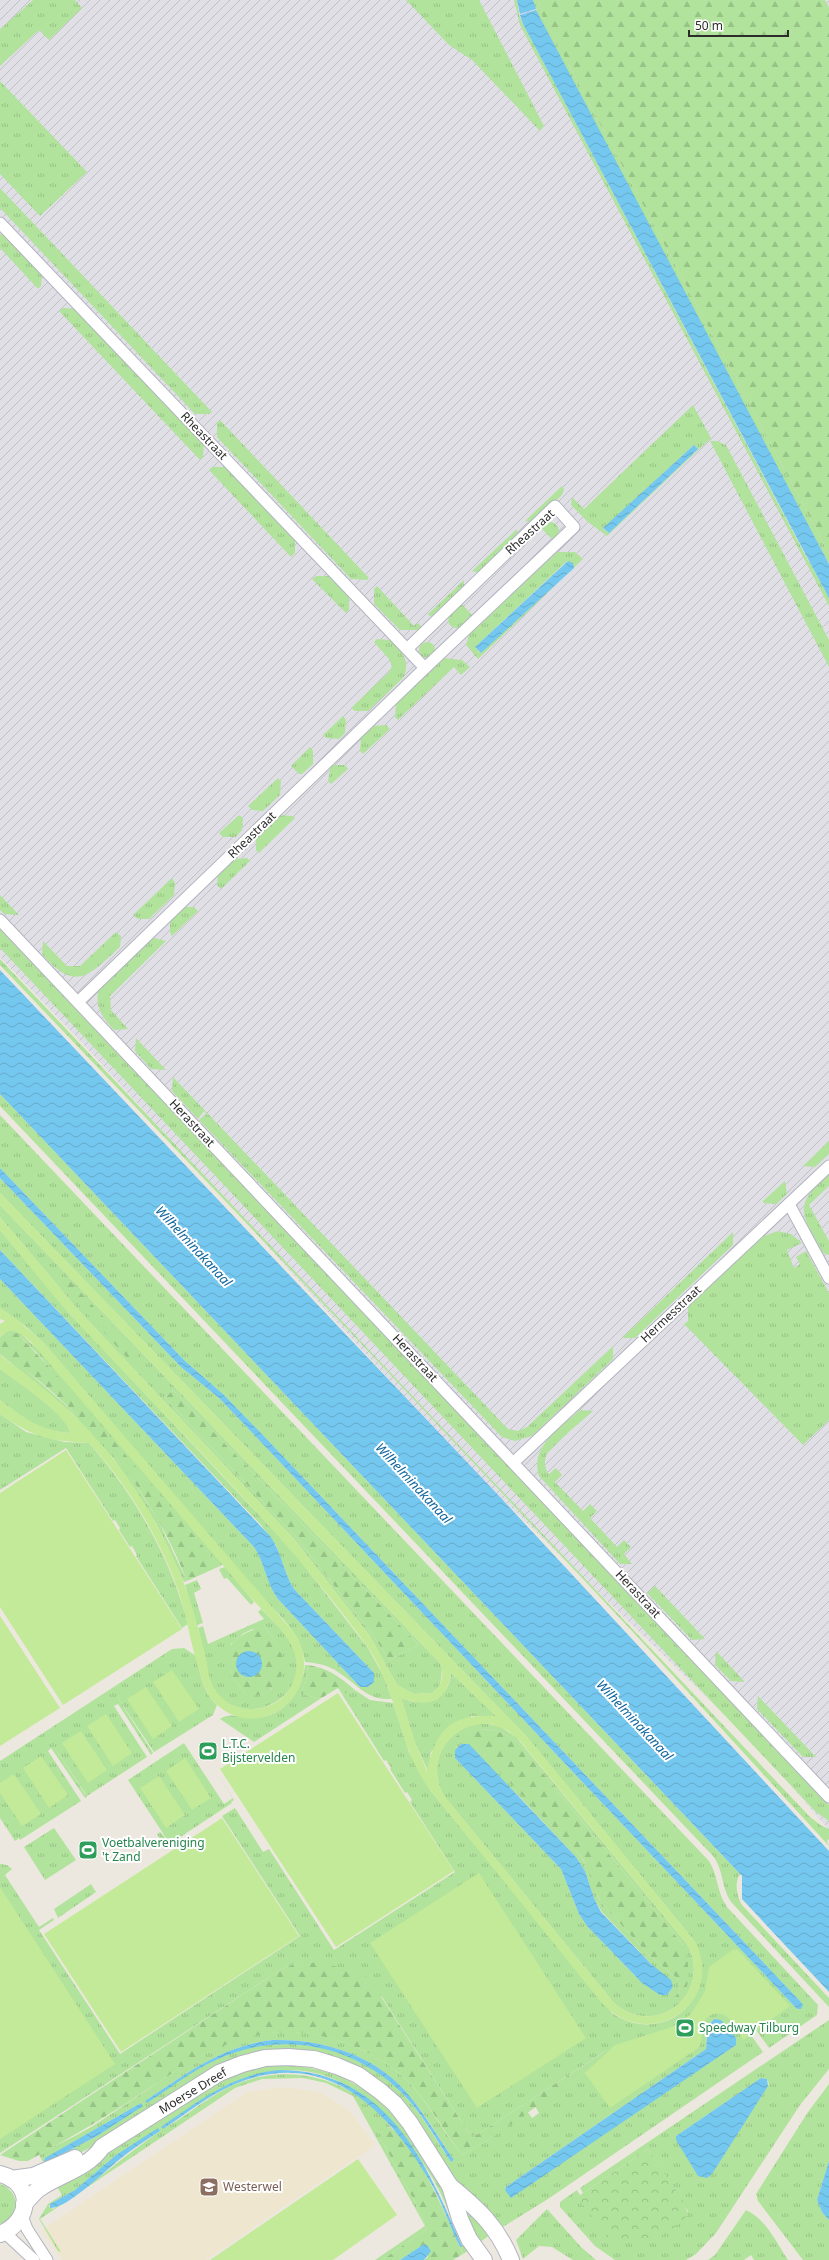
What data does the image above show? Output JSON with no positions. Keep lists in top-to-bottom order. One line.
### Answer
{"streets":{"street":["Rheastraat","Herastraat","Hermesstraat","Moerse Dreef"]},"crossings":[["Rheastraat","Herastraat"],["Herastraat","Hermesstraat"]],"water":["Wilhelminakanaal"],"places":{"sports":["L.T.C. Bijstervelden","Voetbalvereniging 't Zand","Speedway Tilburg"],"school or university":["Westerwel"]},"scale_bar":"50 m"}
